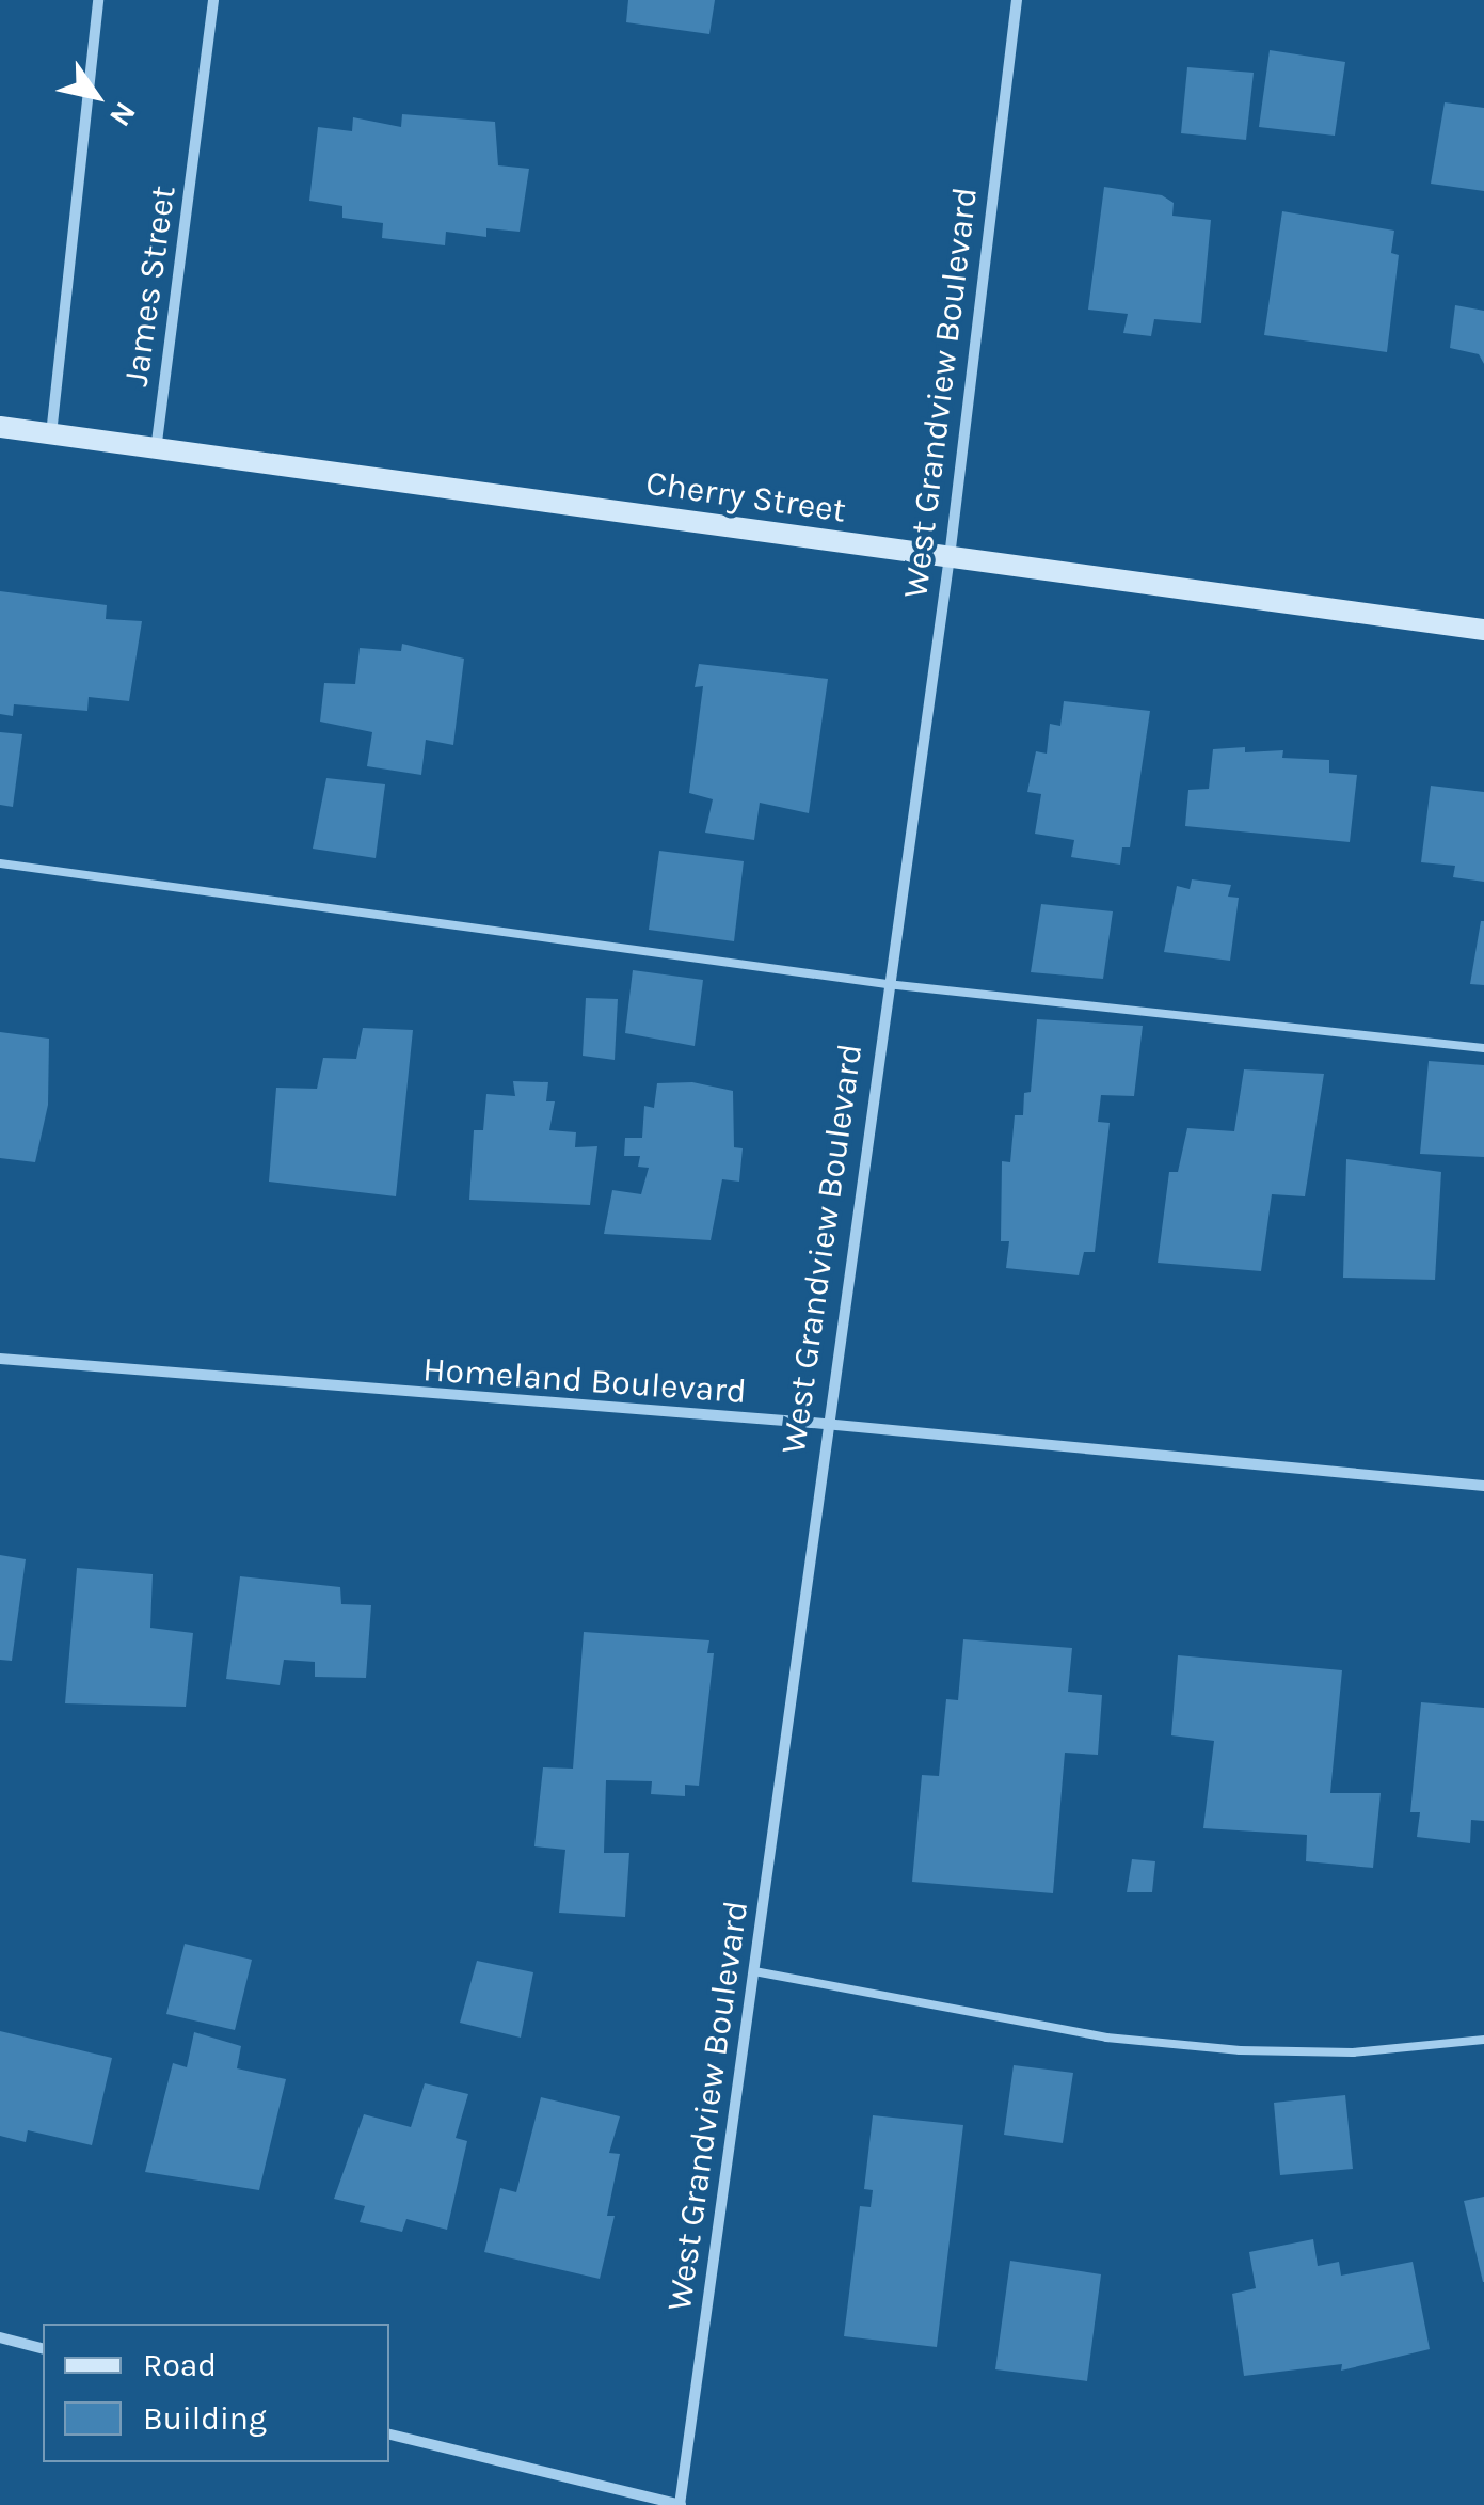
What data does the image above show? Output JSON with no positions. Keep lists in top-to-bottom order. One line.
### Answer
{"streets":{"street":["James Street","West Grandview Boulevard","Cherry Street","Homeland Boulevard"]},"crossings":[["James Street","Cherry Street"],["West Grandview Boulevard","Cherry Street"],["West Grandview Boulevard","Homeland Boulevard"]],"legend":["Road","Building"],"north":"bottom right"}
